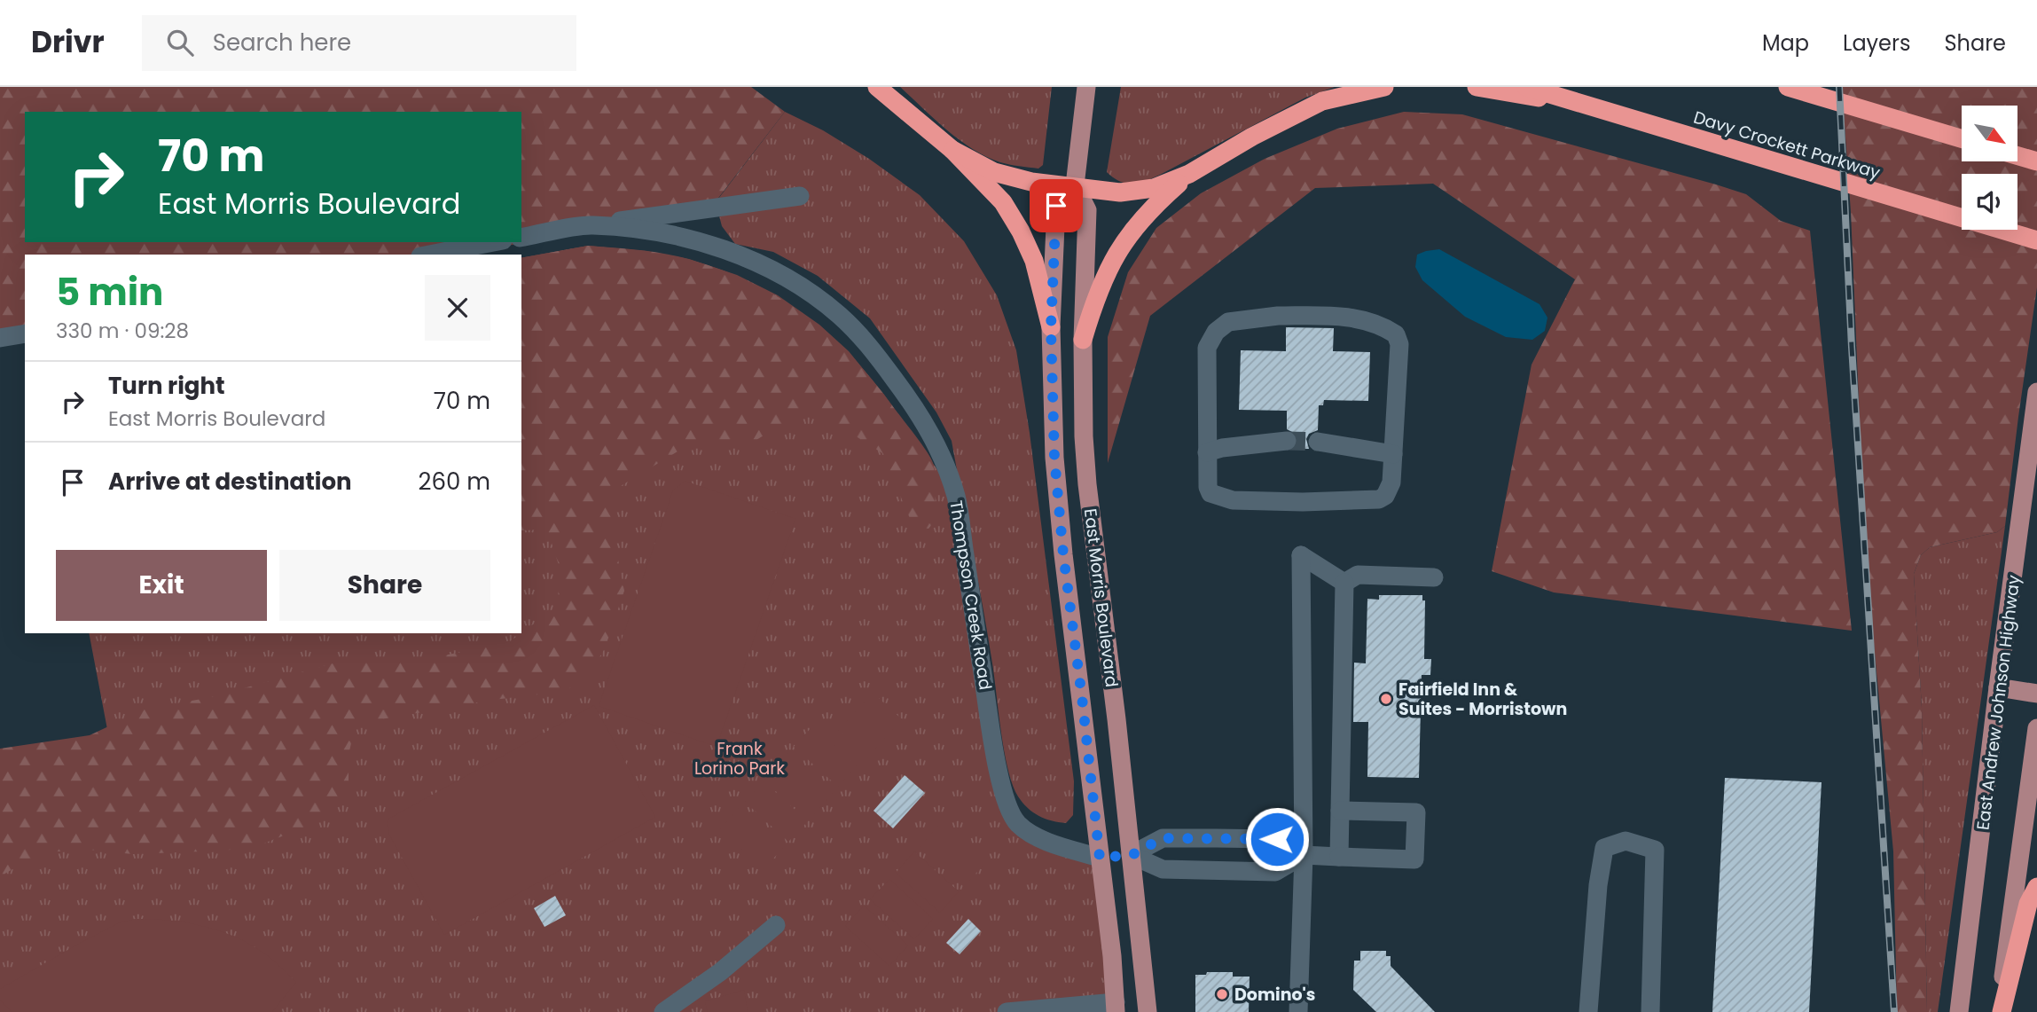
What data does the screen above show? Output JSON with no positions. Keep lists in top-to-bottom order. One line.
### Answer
{"streets":{"highway":["Davy Crockett Parkway"],"main road":["East Morris Boulevard","East Andrew Johnson Highway"],"street":["Thompson Creek Road"]},"crossings":[["Thompson Creek Road","East Morris Boulevard"]],"parks":["Frank Lorino Park"],"places":["Fairfield Inn & Suites - Morristown","Domino's"],"north":"bottom right","page":{"header":"Drivr","search":"Search here","nav":["Map","Layers","Share"],"turn":["70 m","East Morris Boulevard"],"heading":["5 min","330 m · 09:28"],"list":[{"name":"Turn right","note":"East Morris Boulevard","value":"70 m"},{"name":"Arrive at destination","value":"260 m"}],"buttons":["Exit","Share"]}}
